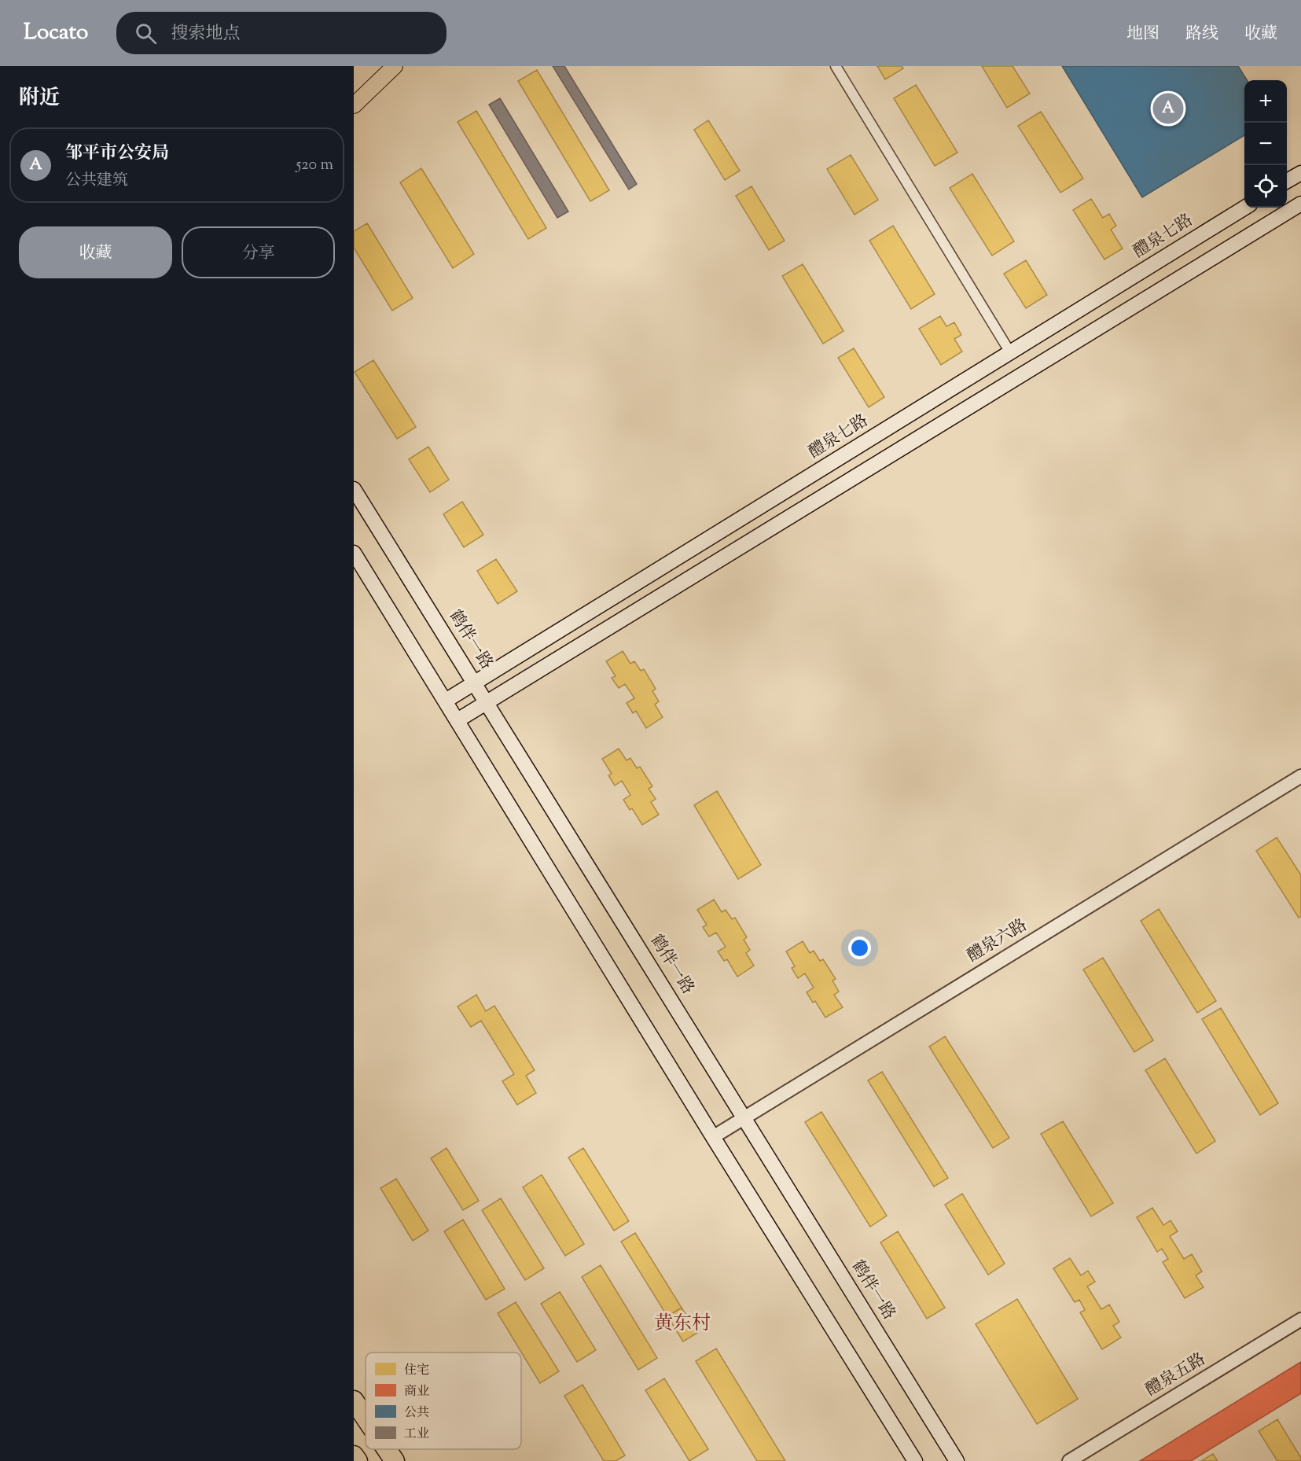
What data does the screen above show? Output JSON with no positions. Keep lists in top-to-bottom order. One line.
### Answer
{"streets":{"main road":["醴泉七路","鹤伴一路"],"street":["醴泉六路","醴泉五路"]},"crossings":[["醴泉七路","鹤伴一路"],["鹤伴一路","醴泉六路"]],"districts":["黄东村"],"legend":["住宅","商业","公共","工业"],"page":{"header":"Locato","search":"搜索地点","nav":["地图","路线","收藏"],"heading":"附近","map_buttons":["+","−"],"pins":"A","list":[{"mark":"A","name":"邹平市公安局","note":"公共建筑","value":"520 m"}],"buttons":["收藏","分享"]}}
